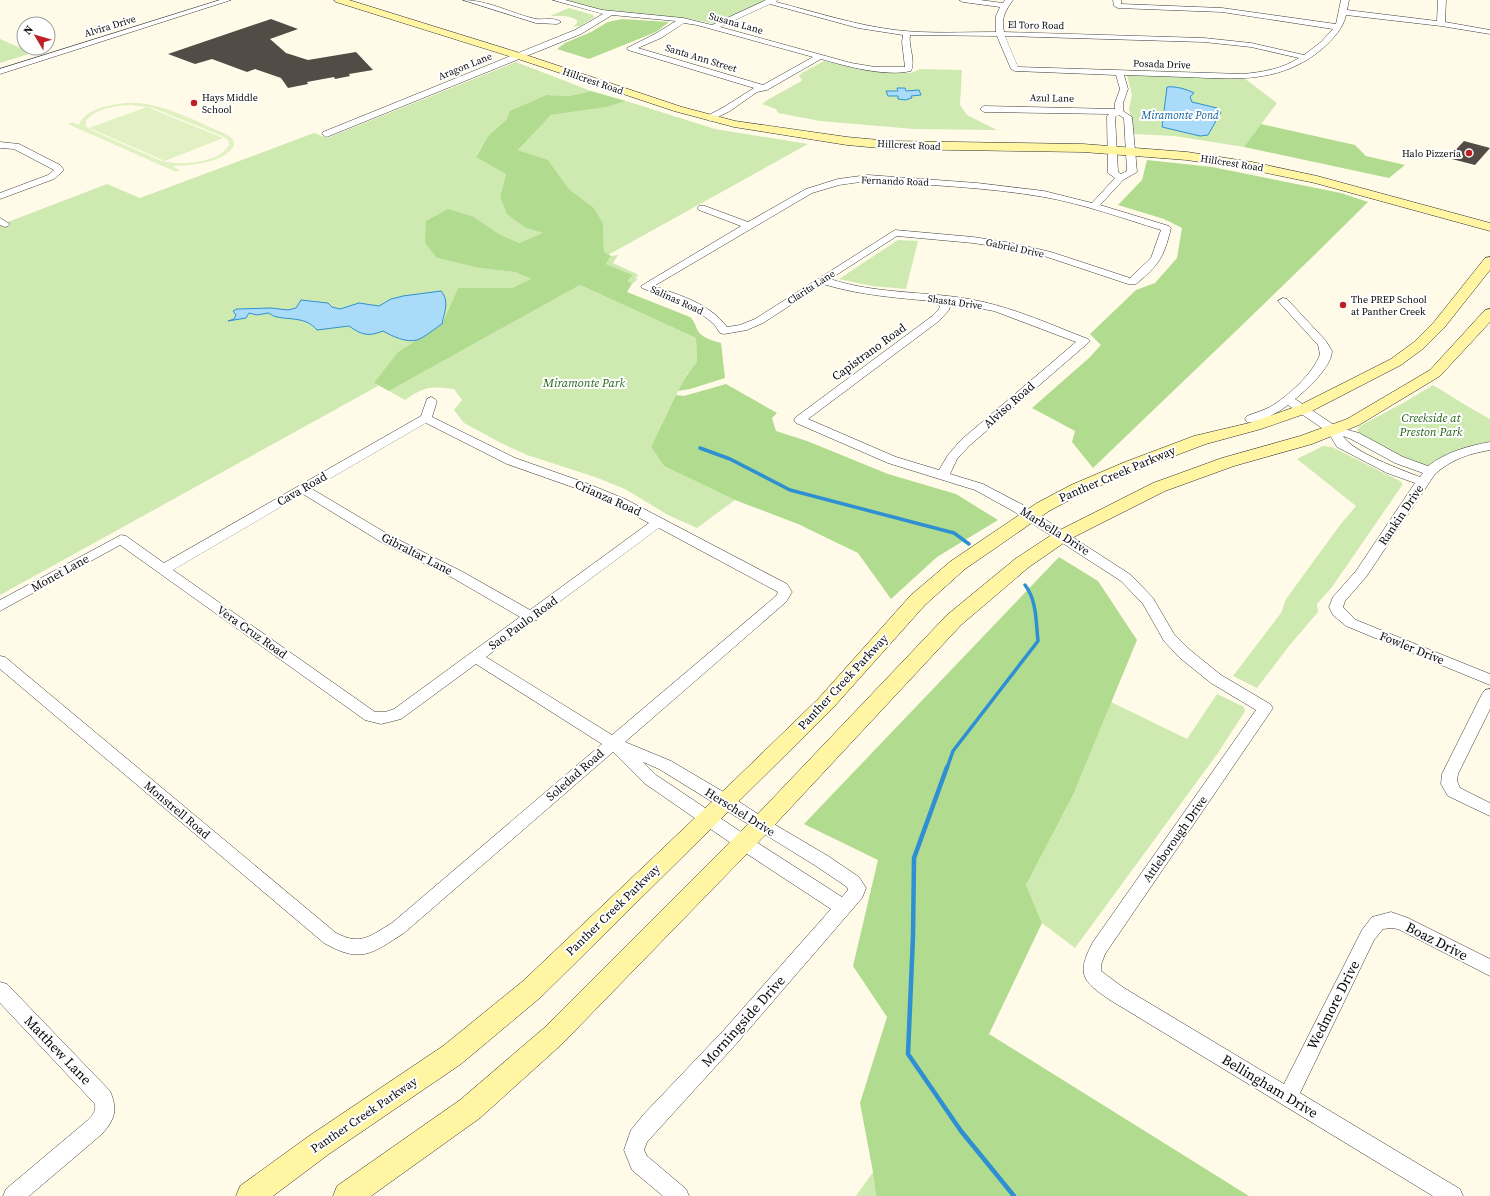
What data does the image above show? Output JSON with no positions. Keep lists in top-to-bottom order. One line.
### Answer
{"streets":{"main road":["Hillcrest Road","Panther Creek Parkway"],"street":["Susana Lane","El Toro Road","Alvira Drive","Santa Ann Street","Posada Drive","Aragon Lane","Azul Lane","Fernando Road","Gabriel Drive","Clarita Lane","Salinas Road","Shasta Drive","Capistrano Road","Alviso Road","Cava Road","Crianza Road","Rankin Drive","Marbella Drive","Gibraltar Lane","Monet Lane","Sao Paulo Road","Vera Cruz Road","Fowler Drive","Soledad Road","Monstrell Road","Herschel Drive","Attleborough Drive","Boaz Drive","Wedmore Drive","Morningside Drive","Matthew Lane","Bellingham Drive"]},"crossings":[["Susana Lane","El Toro Road"],["Susana Lane","Santa Ann Street"],["Susana Lane","Aragon Lane"],["El Toro Road","Posada Drive"],["Aragon Lane","Hillcrest Road"],["Fernando Road","Gabriel Drive"],["Fernando Road","Salinas Road"],["Gabriel Drive","Clarita Lane"],["Clarita Lane","Salinas Road"],["Clarita Lane","Shasta Drive"],["Shasta Drive","Capistrano Road"],["Shasta Drive","Alviso Road"],["Capistrano Road","Marbella Drive"],["Alviso Road","Marbella Drive"],["Panther Creek Parkway","Marbella Drive"],["Panther Creek Parkway","Herschel Drive"],["Cava Road","Crianza Road"],["Cava Road","Gibraltar Lane"],["Cava Road","Vera Cruz Road"],["Crianza Road","Sao Paulo Road"],["Crianza Road","Soledad Road"],["Rankin Drive","Fowler Drive"],["Marbella Drive","Attleborough Drive"],["Gibraltar Lane","Sao Paulo Road"],["Monet Lane","Vera Cruz Road"],["Sao Paulo Road","Vera Cruz Road"],["Sao Paulo Road","Herschel Drive"],["Soledad Road","Monstrell Road"],["Soledad Road","Herschel Drive"],["Herschel Drive","Morningside Drive"],["Attleborough Drive","Bellingham Drive"],["Boaz Drive","Wedmore Drive"],["Wedmore Drive","Bellingham Drive"]],"water":["Miramonte Pond"],"parks":["Miramonte Park","Creekside at Preston Park"],"places":["Hays Middle School","Halo Pizzeria","The PREP School at Panther Creek"],"north":"top left"}
